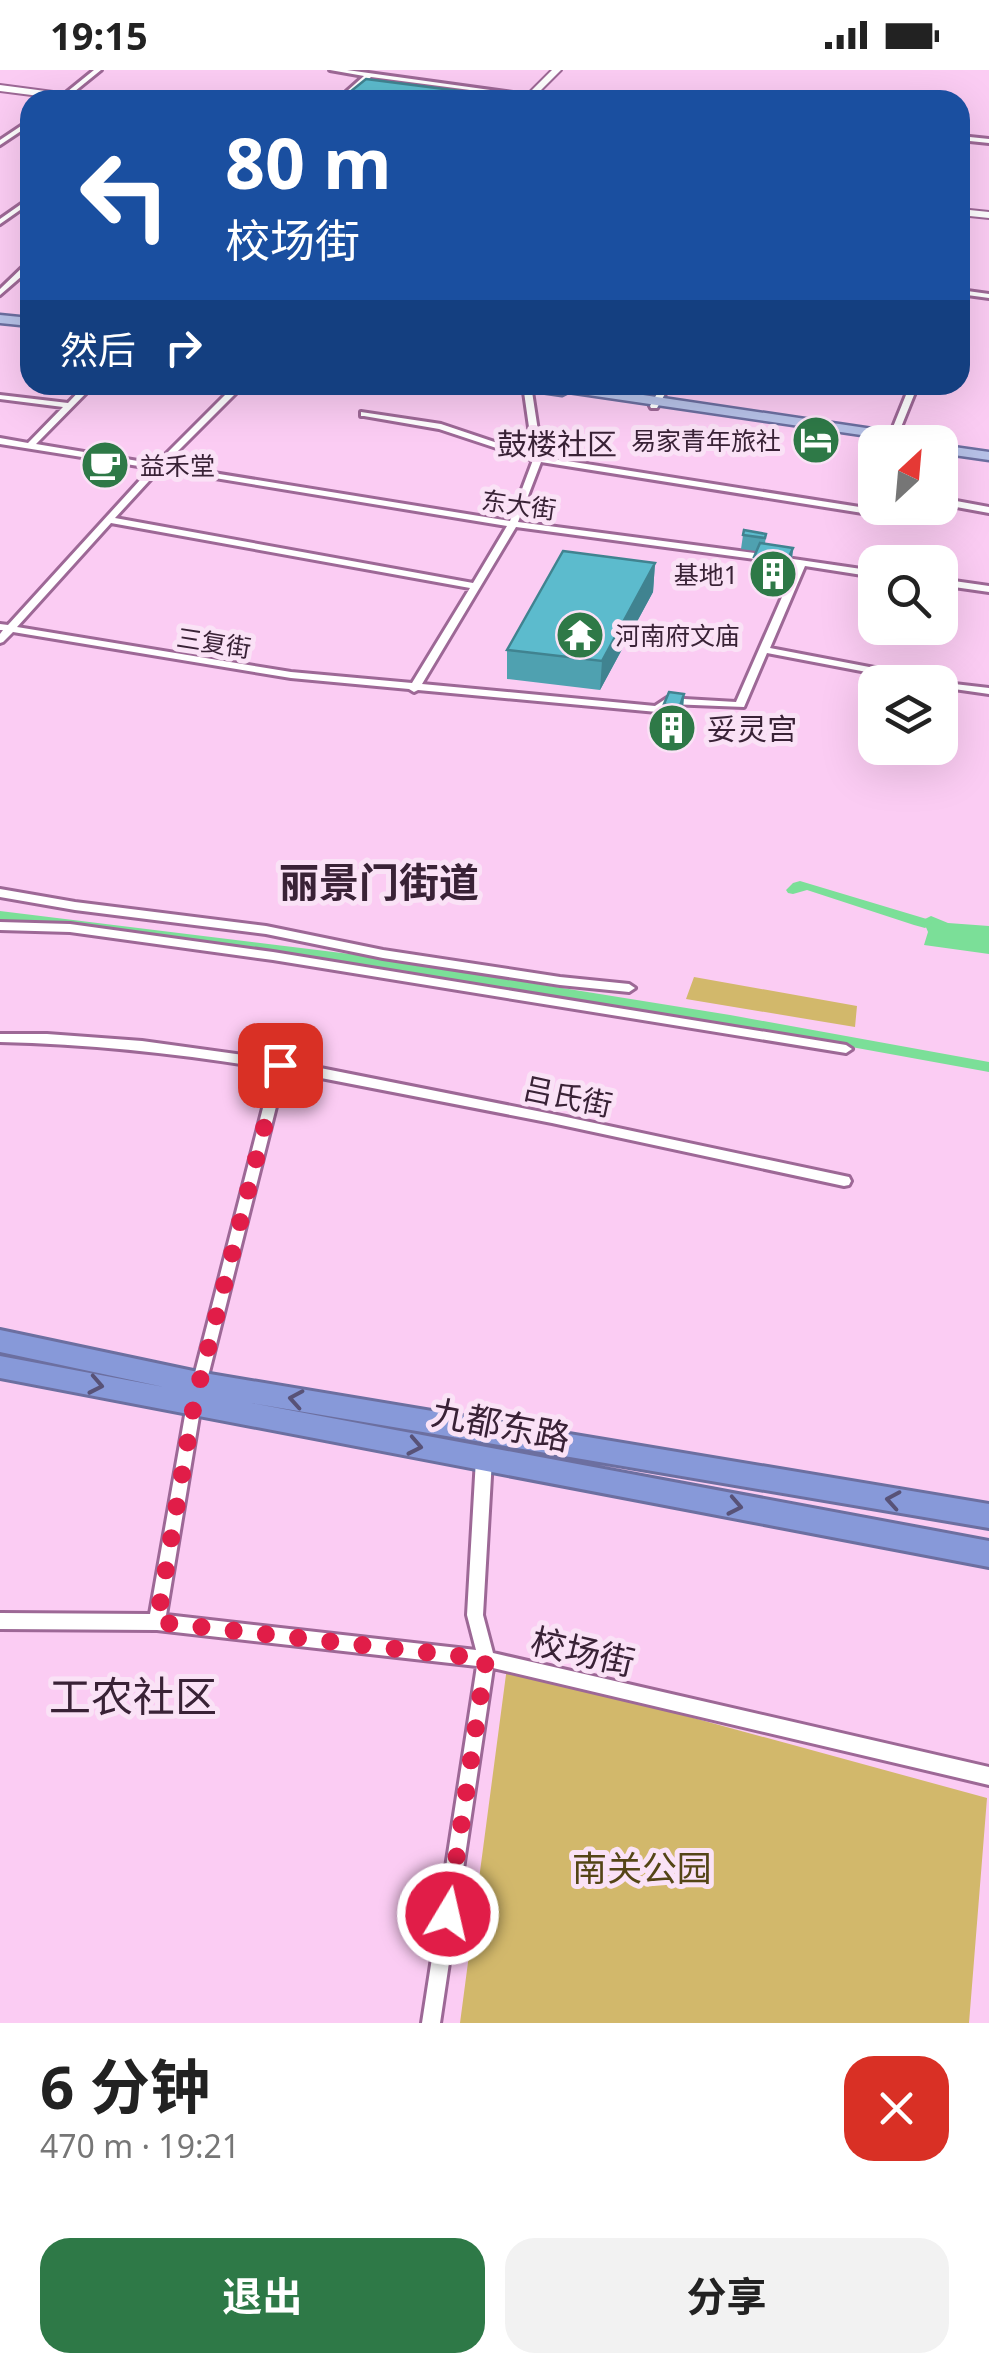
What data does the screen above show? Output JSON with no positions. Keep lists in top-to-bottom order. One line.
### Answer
{"streets":{"highway":["九都东路"],"street":["东大街","三复街","吕氏街","校场街"]},"districts":["鼓楼社区","丽景门街道","工农社区"],"parks":["南关公园"],"places":{"hotel":["易家青年旅社"],"cafe":["益禾堂"],"building":["基地1","妥灵宫"],"temple":["河南府文庙"]},"north":"top right","page":{"status":"19:15","turn":["80 m","校场街"],"then":"然后","heading":["6 分钟","470 m · 19:21"],"buttons":["退出","分享"]}}
